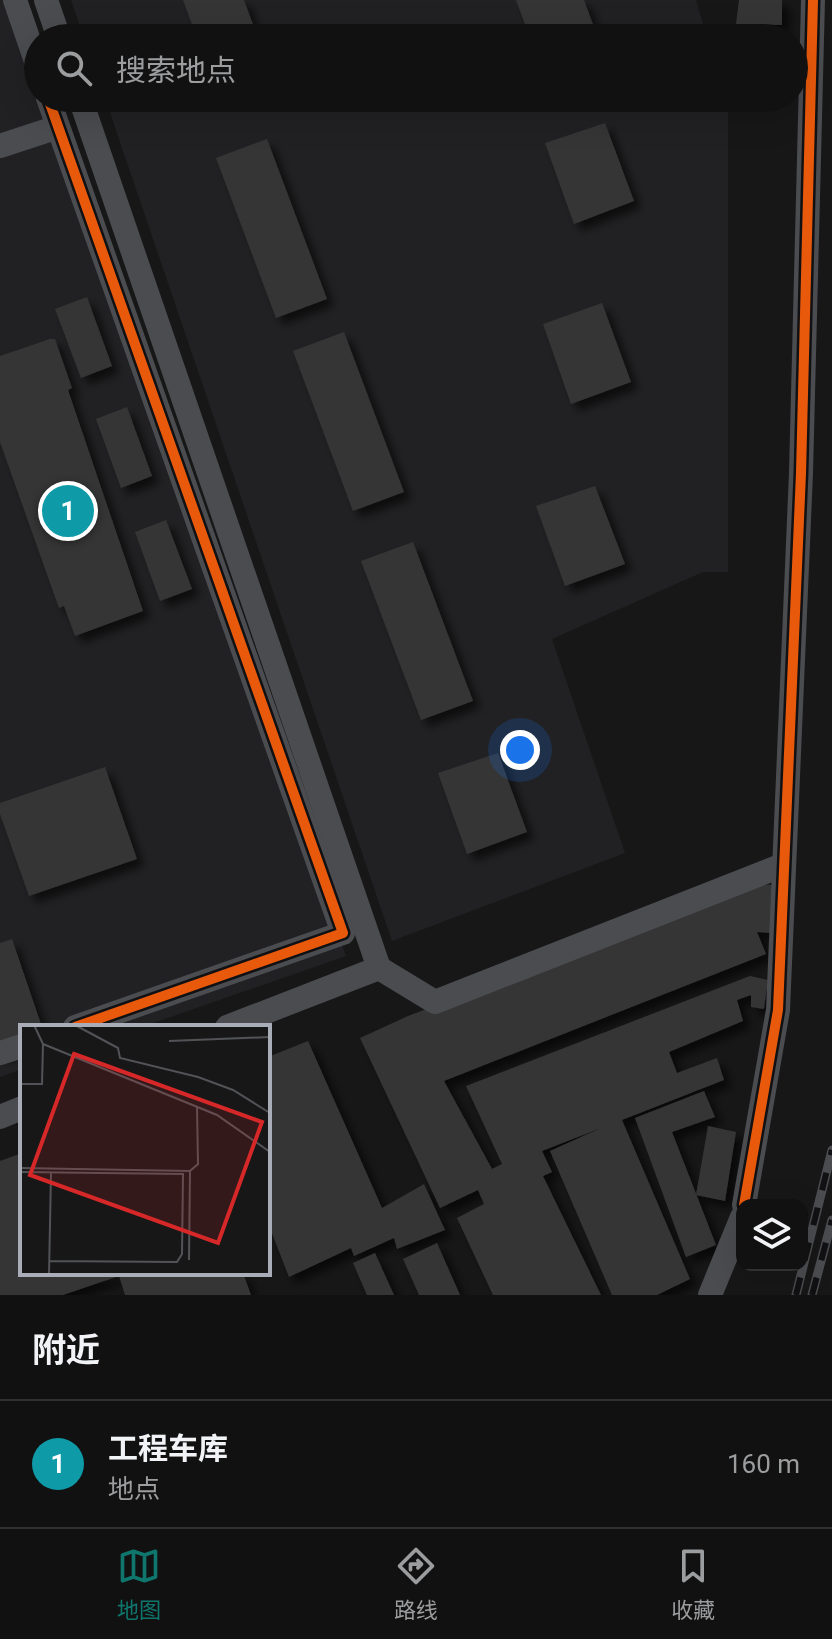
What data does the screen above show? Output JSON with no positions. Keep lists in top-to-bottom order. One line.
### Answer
{"page":{"search":"搜索地点","pins":"1","heading":"附近","list":[{"mark":"1","name":"工程车库","note":"地点","value":"160 m"}],"nav":["地图","路线","收藏"]}}
